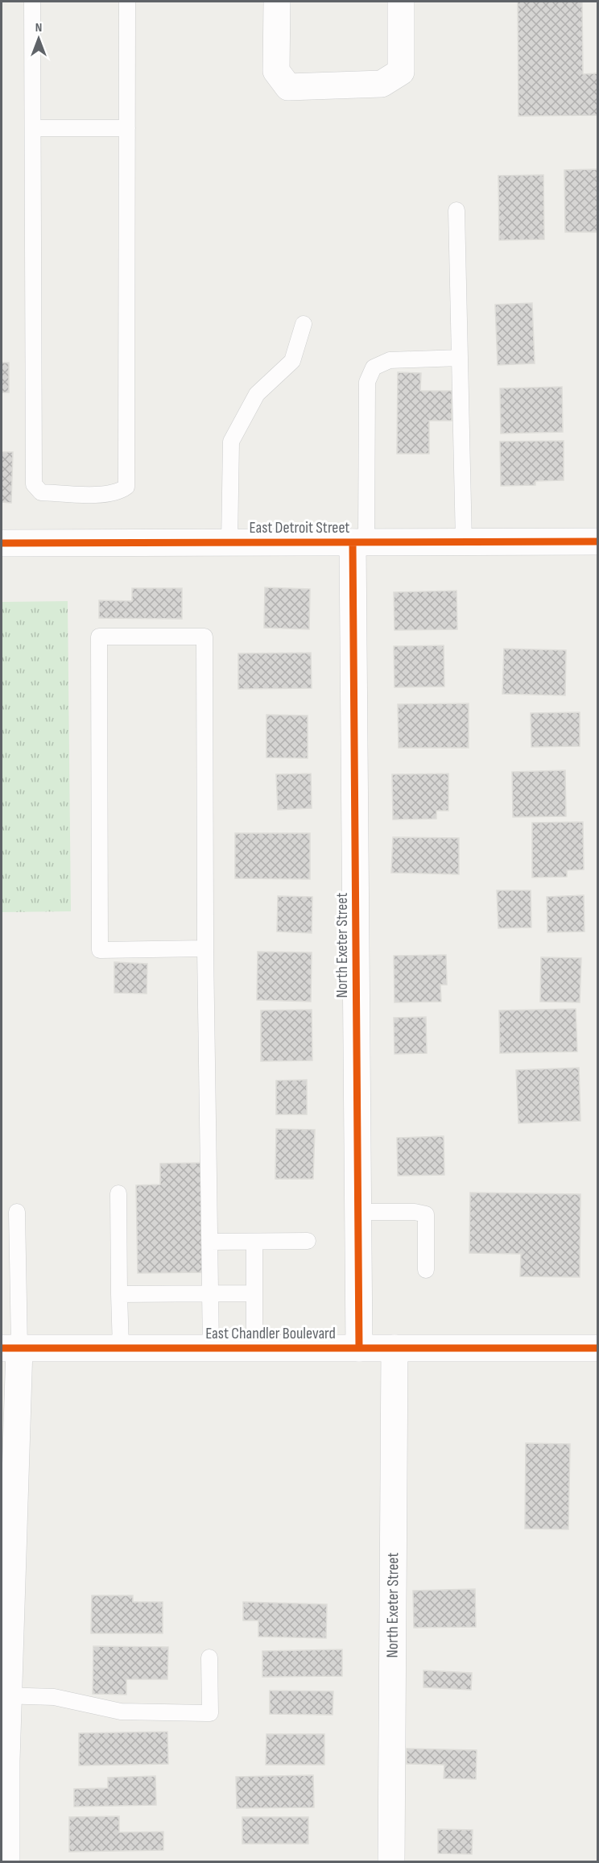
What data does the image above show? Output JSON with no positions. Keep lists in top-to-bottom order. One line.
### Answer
{"streets":{"street":["East Detroit Street","North Exeter Street","East Chandler Boulevard"]},"crossings":[["East Detroit Street","North Exeter Street"],["North Exeter Street","East Chandler Boulevard"]],"north":"top"}
